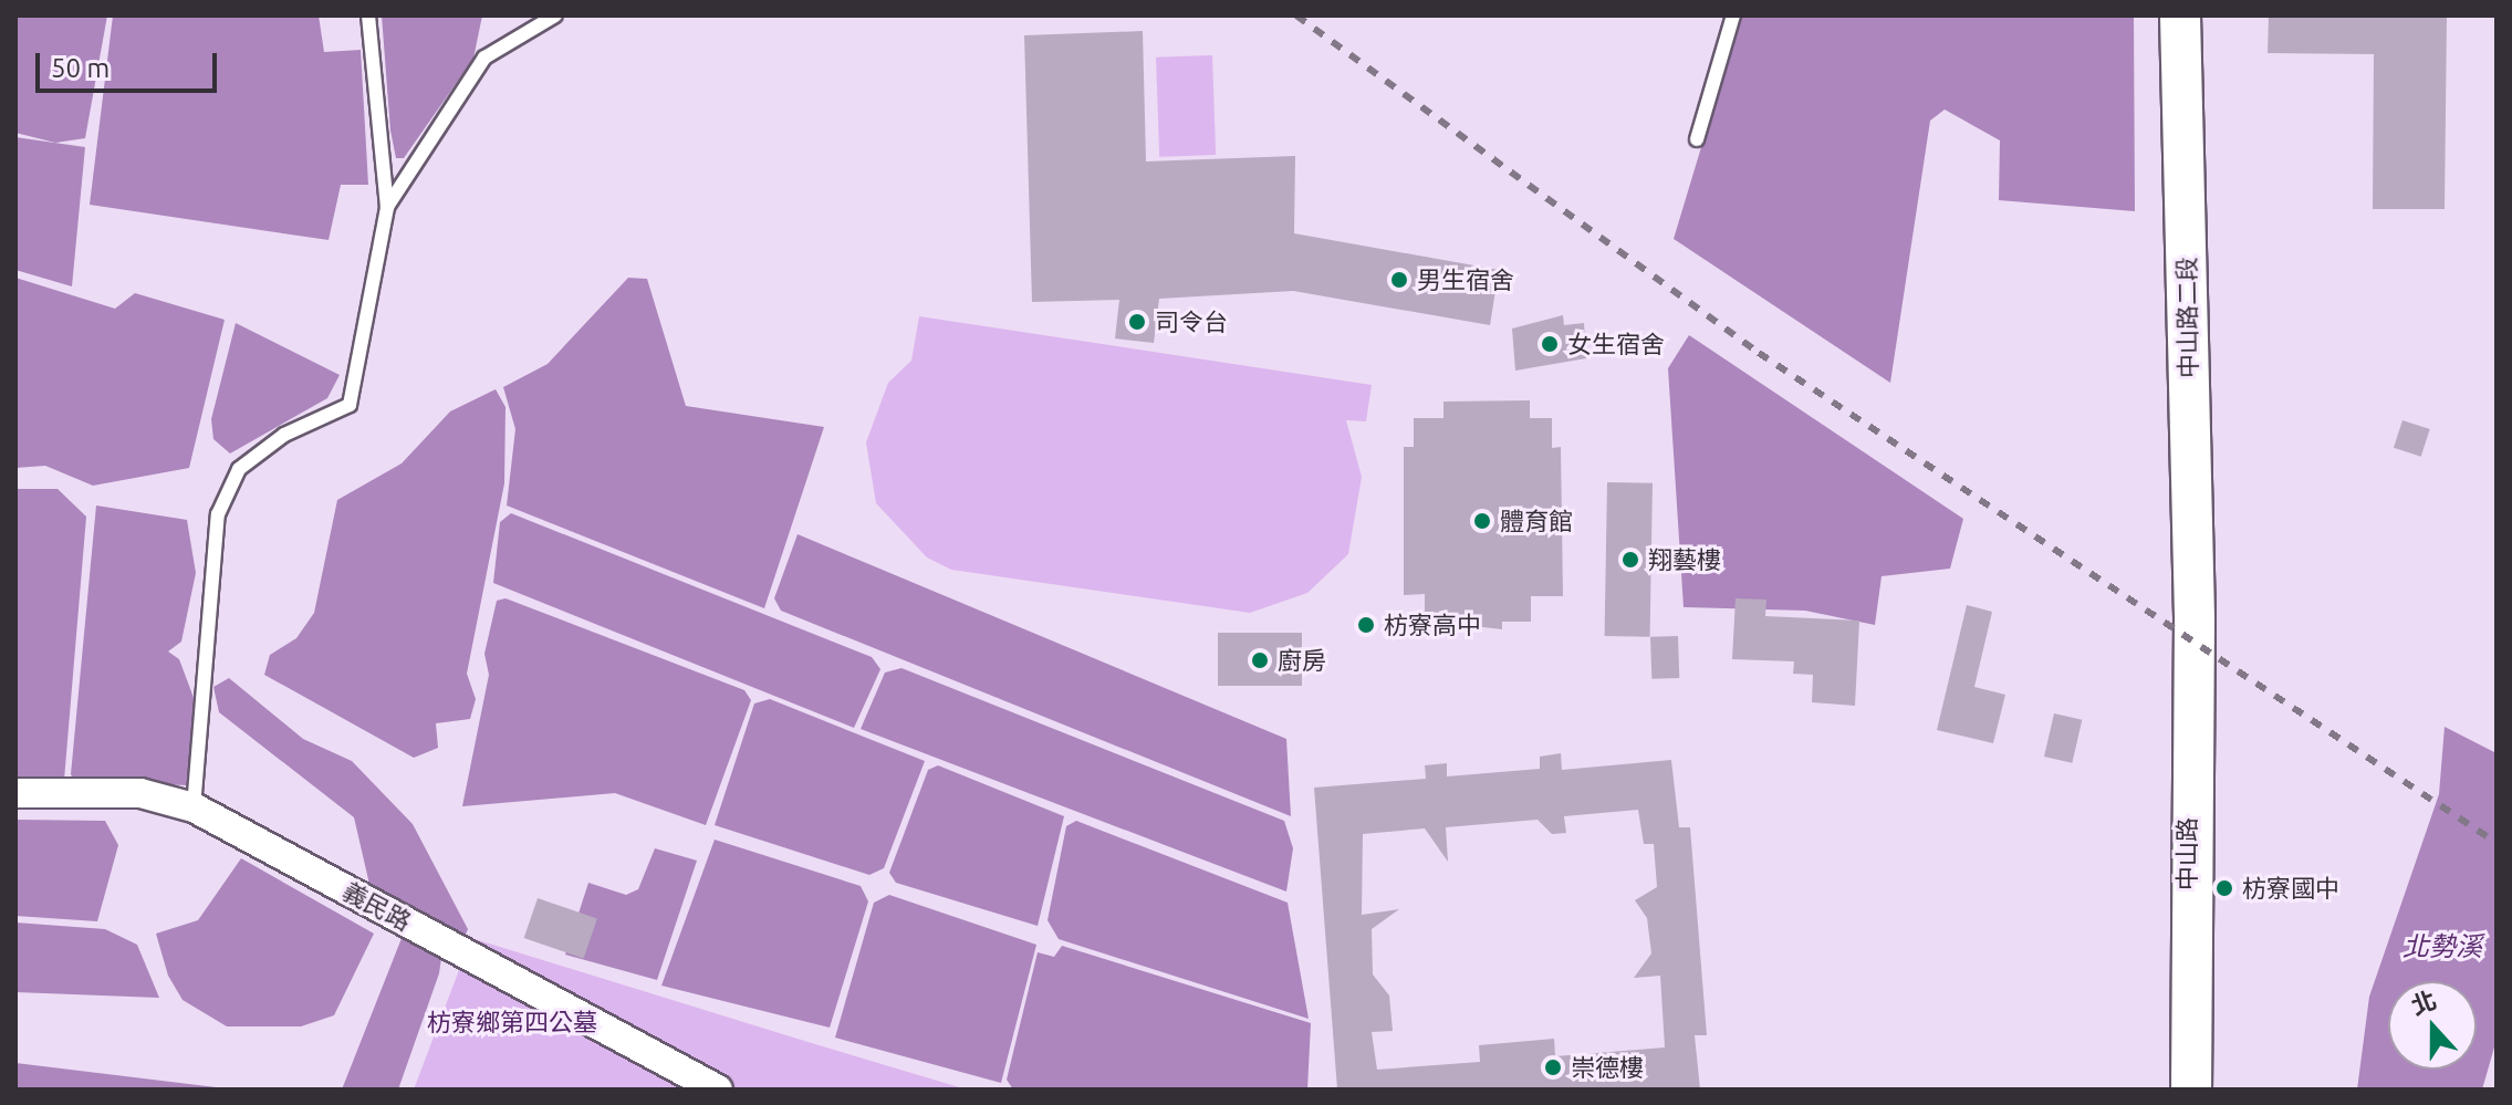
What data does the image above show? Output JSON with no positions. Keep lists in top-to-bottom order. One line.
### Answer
{"streets":{"street":["中山路二段","中山路","義民路"]},"crossings":[["中山路二段","中山路"]],"water":["北勢溪"],"parks":["枋寮鄉第四公墓"],"places":["男生宿舍","司令台","女生宿舍","體育館","翔藝樓","枋寮高中","廚房","枋寮國中","崇德樓"],"scale_bar":"50 m","north":"top"}
